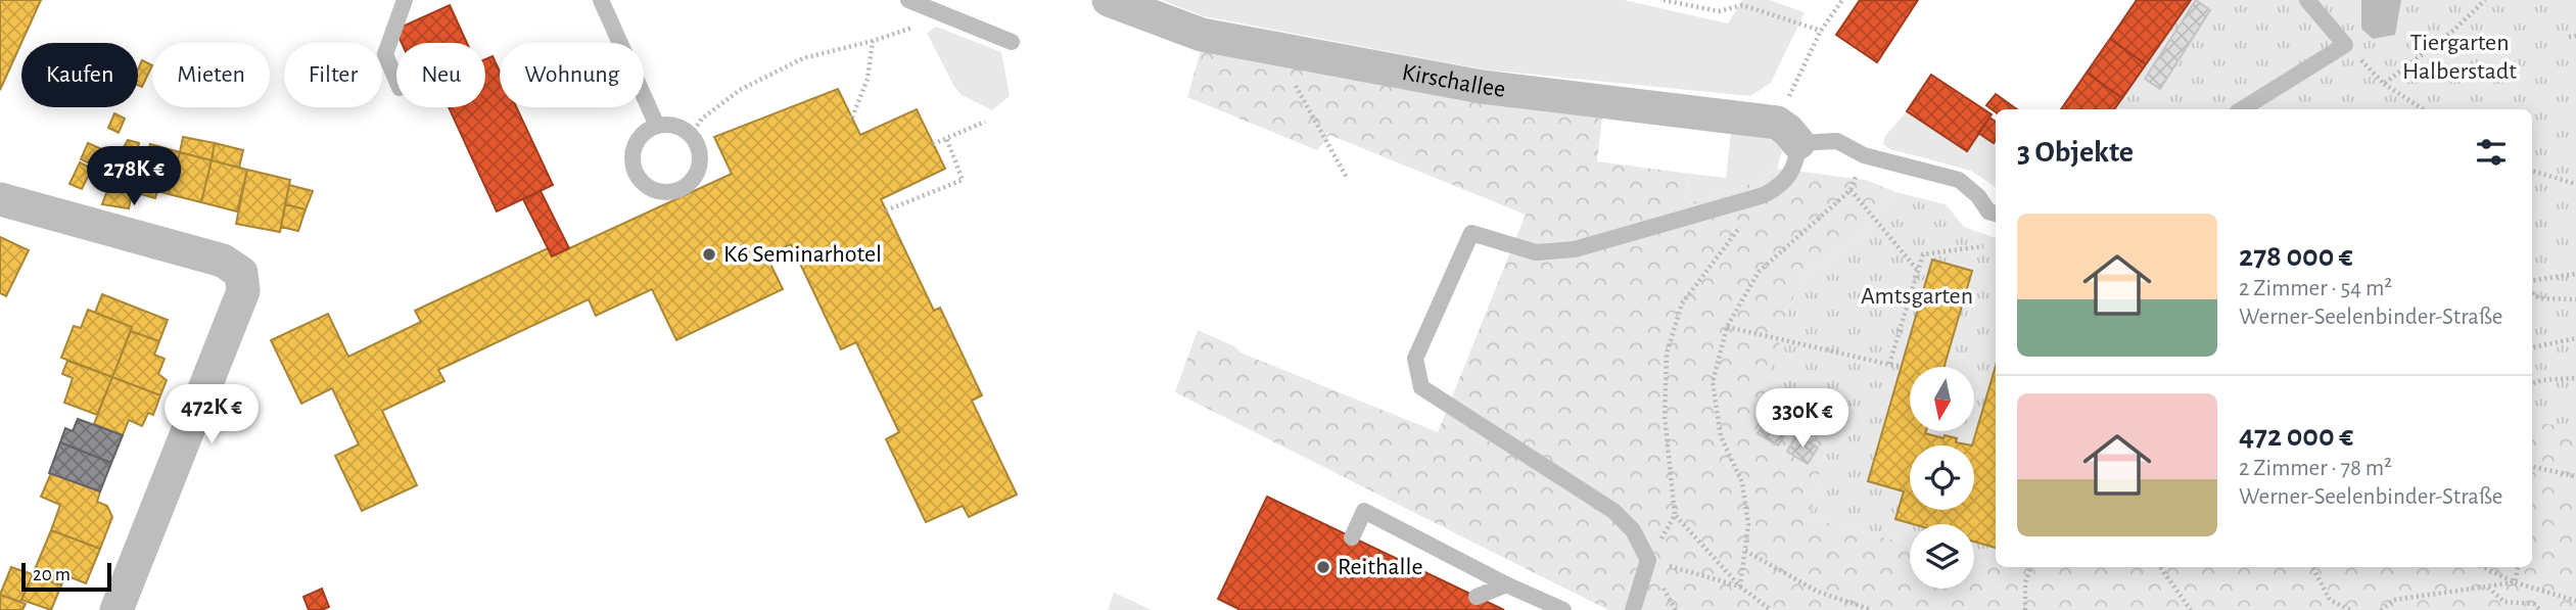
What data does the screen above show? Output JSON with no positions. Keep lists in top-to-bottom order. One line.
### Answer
{"streets":{"street":["Kirschallee"]},"parks":["Tiergarten Halberstadt","Amtsgarten"],"places":["K6 Seminarhotel","Reithalle"],"scale_bar":"20 m","north":"bottom","page":{"chip":["Kaufen","Mieten","Filter","Neu","Wohnung"],"heading":"3 Objekte","price":["278K €","472K €","330K €"],"list":[{"name":"278 000 €","note":"2 Zimmer · 54 m² · Werner-Seelenbinder-Straße"},{"name":"472 000 €","note":"2 Zimmer · 78 m² · Werner-Seelenbinder-Straße"}],"scale":"20 m"}}
